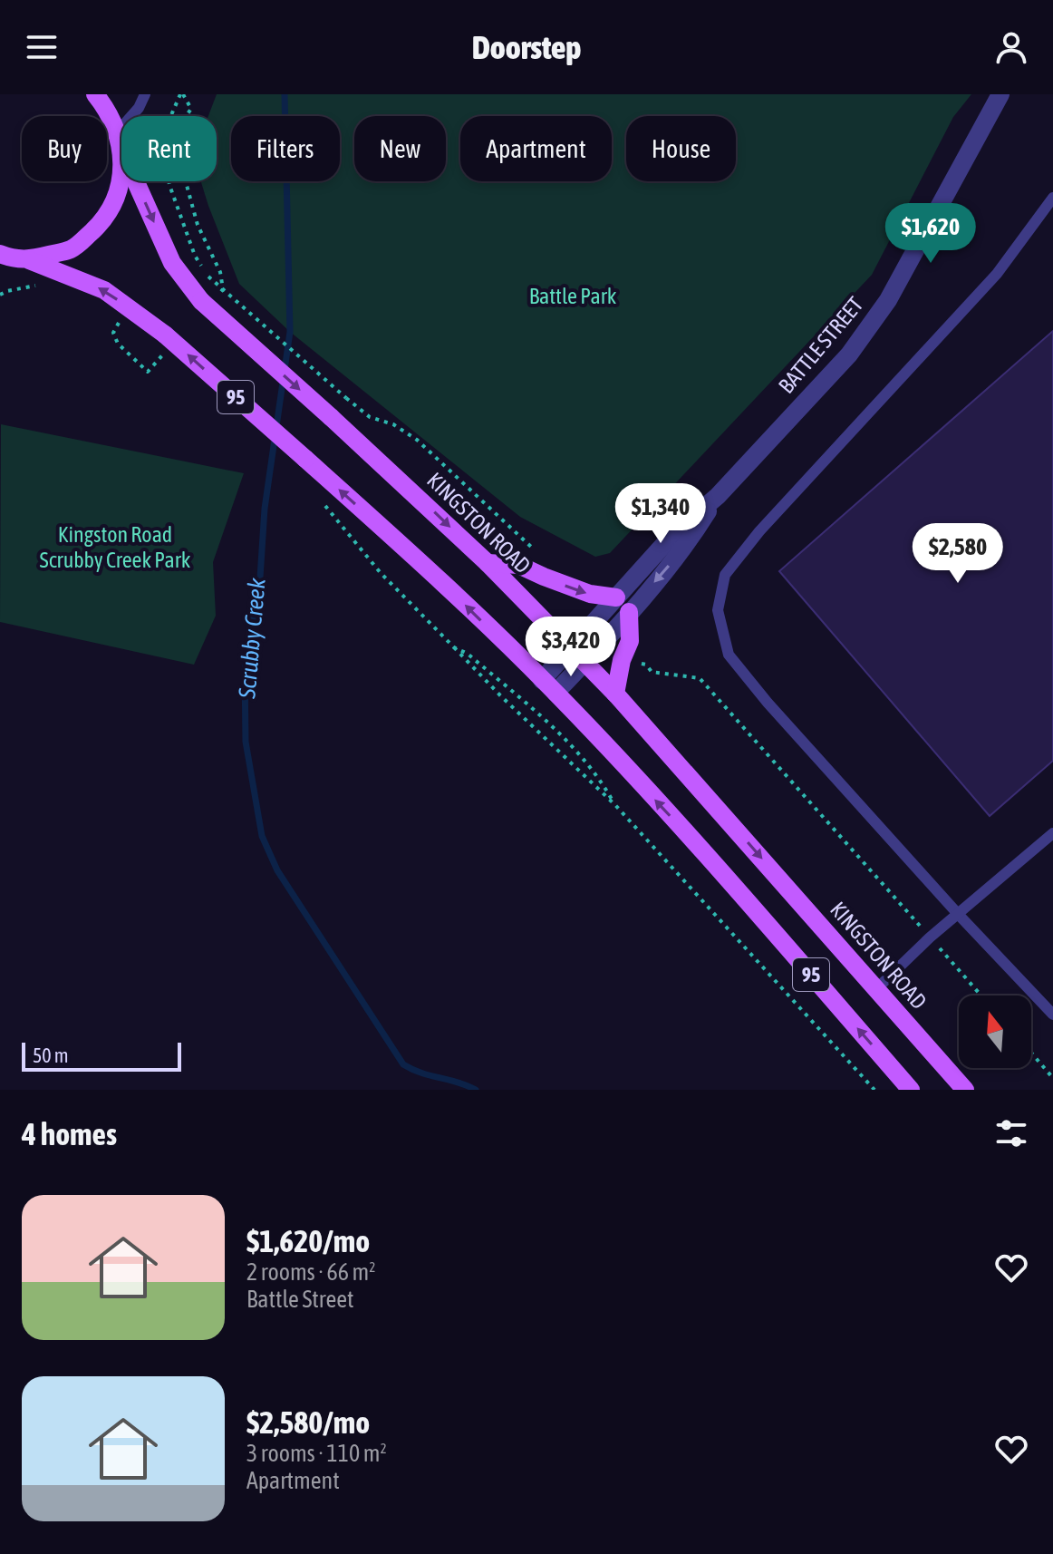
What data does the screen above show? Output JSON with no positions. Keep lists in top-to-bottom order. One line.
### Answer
{"streets":{"main road":["95","KINGSTON ROAD"],"street":["BATTLE STREET"]},"crossings":[["BATTLE STREET","95"],["BATTLE STREET","KINGSTON ROAD"],["95","KINGSTON ROAD"]],"water":["Scrubby Creek"],"parks":["Battle Park","Kingston Road Scrubby Creek Park"],"scale_bar":"50 m","north":"top","page":{"header":"Doorstep","chip":["Buy","Rent","Filters","New","Apartment","House"],"price":["$1,620","$1,340","$2,580","$3,420"],"scale":"50 m","heading":"4 homes","list":[{"name":"$1,620/mo","note":"2 rooms · 66 m² · Battle Street"},{"name":"$2,580/mo","note":"3 rooms · 110 m² · Apartment"}]}}
